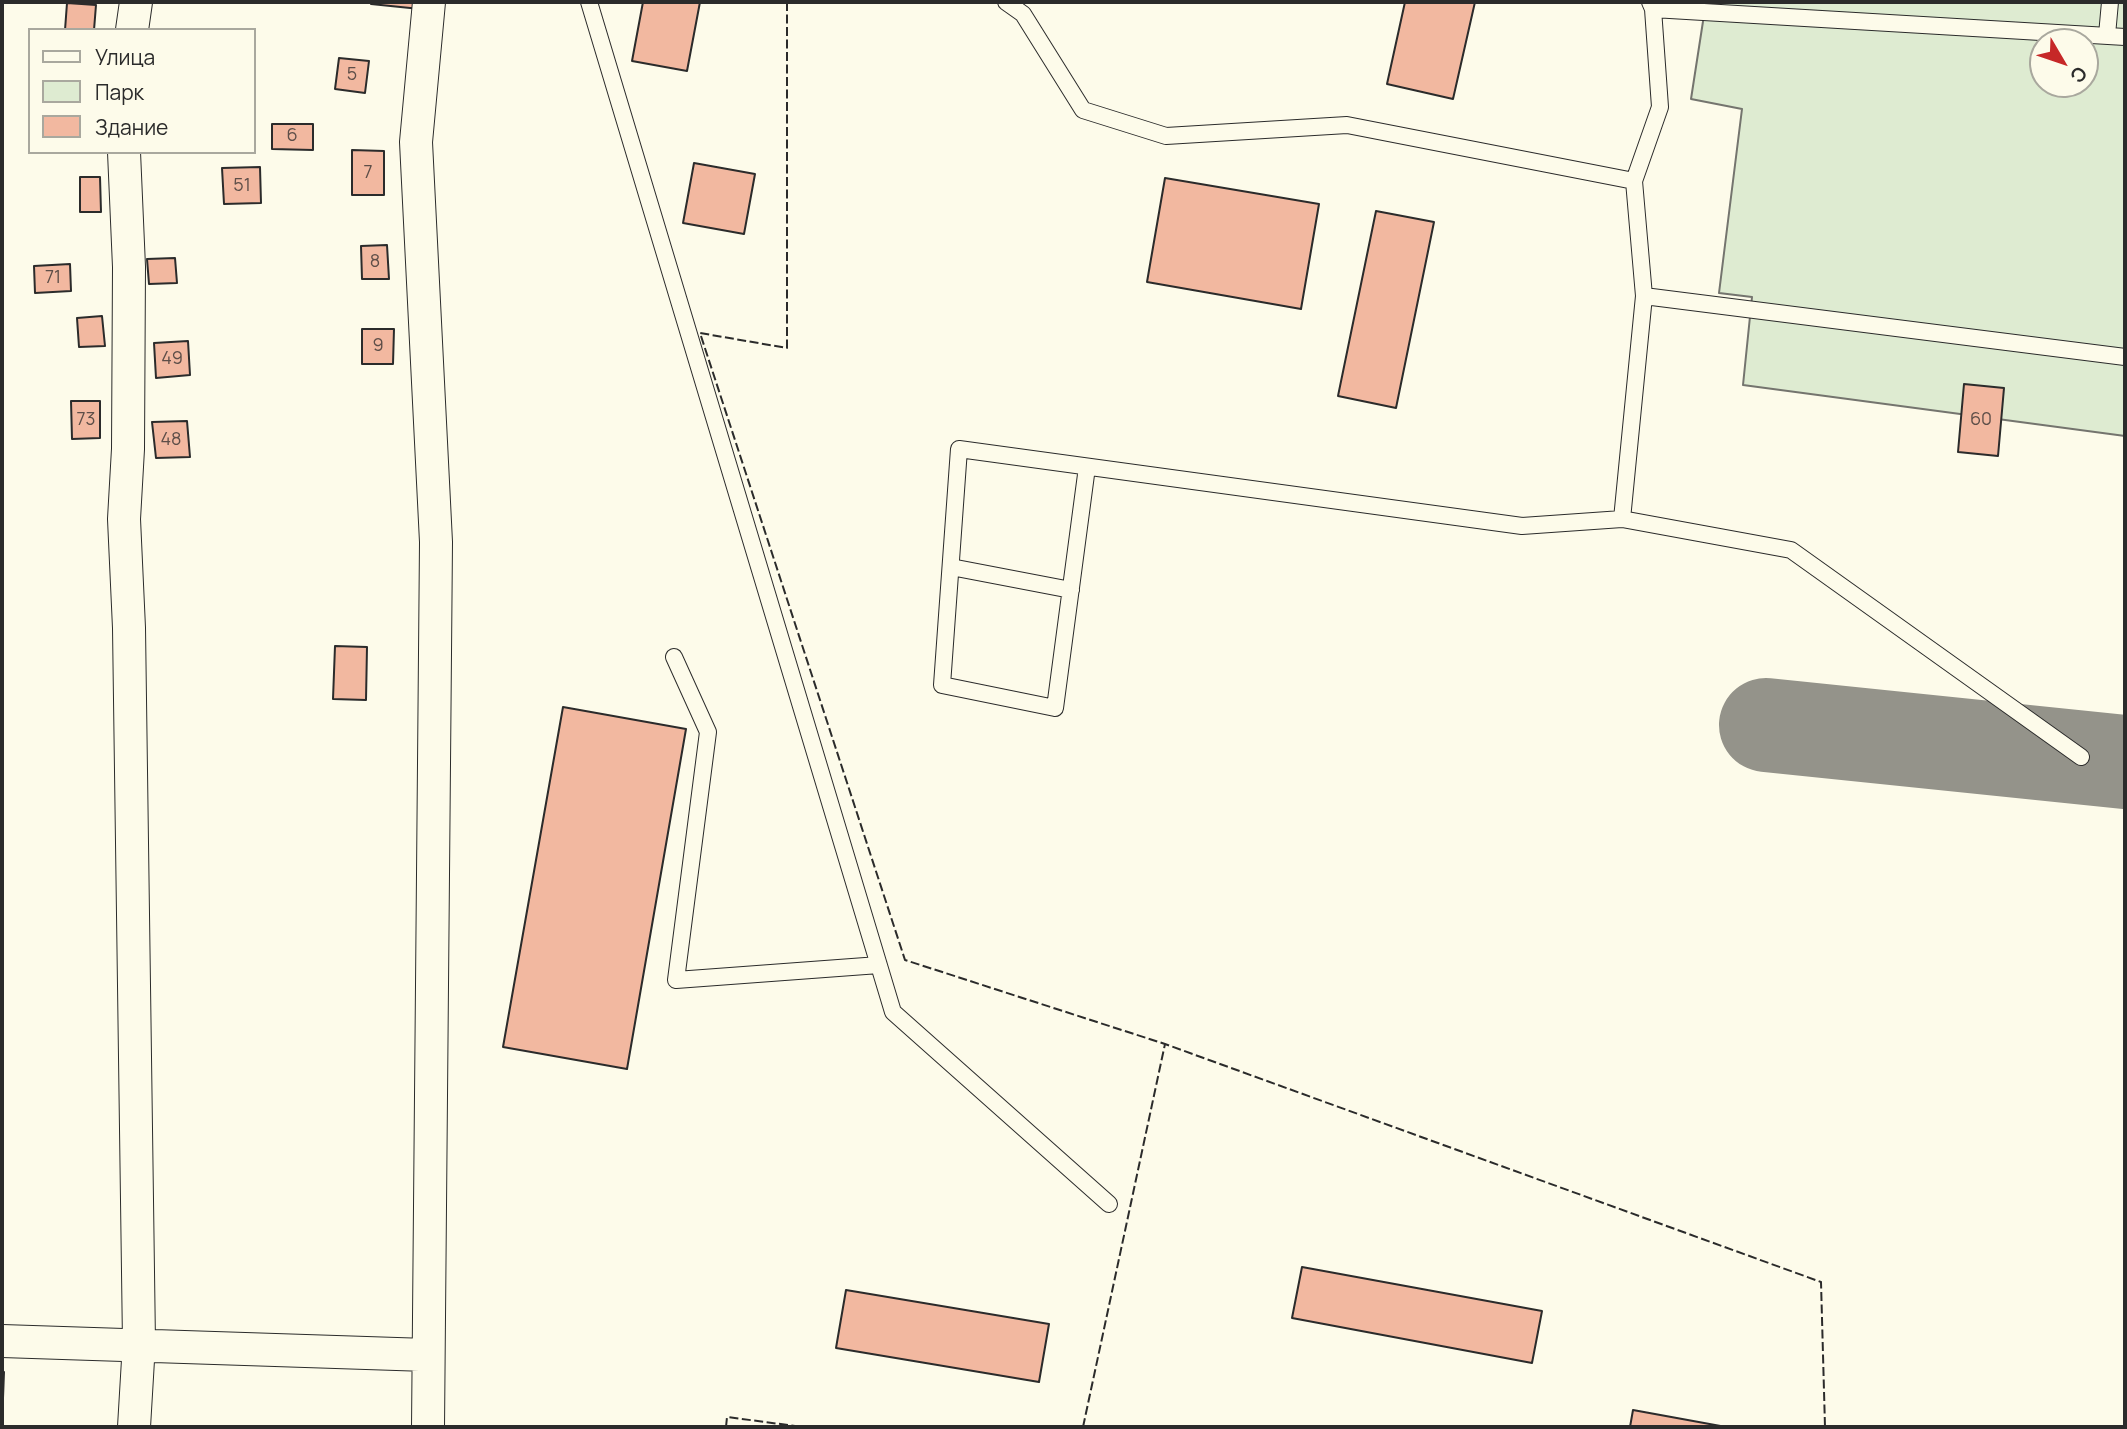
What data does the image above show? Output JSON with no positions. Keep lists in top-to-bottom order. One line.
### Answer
{"house_numbers":["5","6","7","51","8","71","9","49","73","60","48"],"legend":["Улица","Парк","Здание"],"north":"bottom right"}
